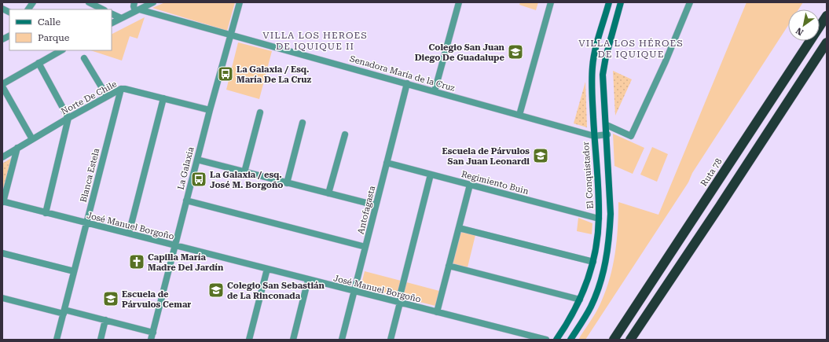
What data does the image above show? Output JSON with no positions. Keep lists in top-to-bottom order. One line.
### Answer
{"streets":{"highway":["Ruta 78"],"main road":["El Conquistador"],"street":["Senadora María de la Cruz","Norte De Chile","La Galaxia","Blanca Estela","Regimiento Buin","Antofagasta","José Manuel Borgoño"]},"crossings":[["Senadora María de la Cruz","La Galaxia"],["Senadora María de la Cruz","El Conquistador"],["Senadora María de la Cruz","Antofagasta"],["Norte De Chile","La Galaxia"],["Norte De Chile","Blanca Estela"],["La Galaxia","José Manuel Borgoño"],["Blanca Estela","José Manuel Borgoño"],["El Conquistador","Regimiento Buin"],["Regimiento Buin","Antofagasta"],["Antofagasta","José Manuel Borgoño"]],"districts":["VILLA LOS HEROES DE IQUIQUE II","VILLA LOS HÉROES DE IQUIQUE"],"places":{"school or university":["Colegio San Juan Diego De Guadalupe","Escuela de Párvulos San Juan Leonardi","Colegio San Sebastián de La Rinconada","Escuela de Párvulos Cemar"],"bus stop":["La Galaxia / Esq. María De La Cruz","La Galaxia / esq. José M. Borgoño"],"church":["Capilla María Madre Del Jardín"]},"legend":["Calle","Parque"],"north":"bottom left"}
